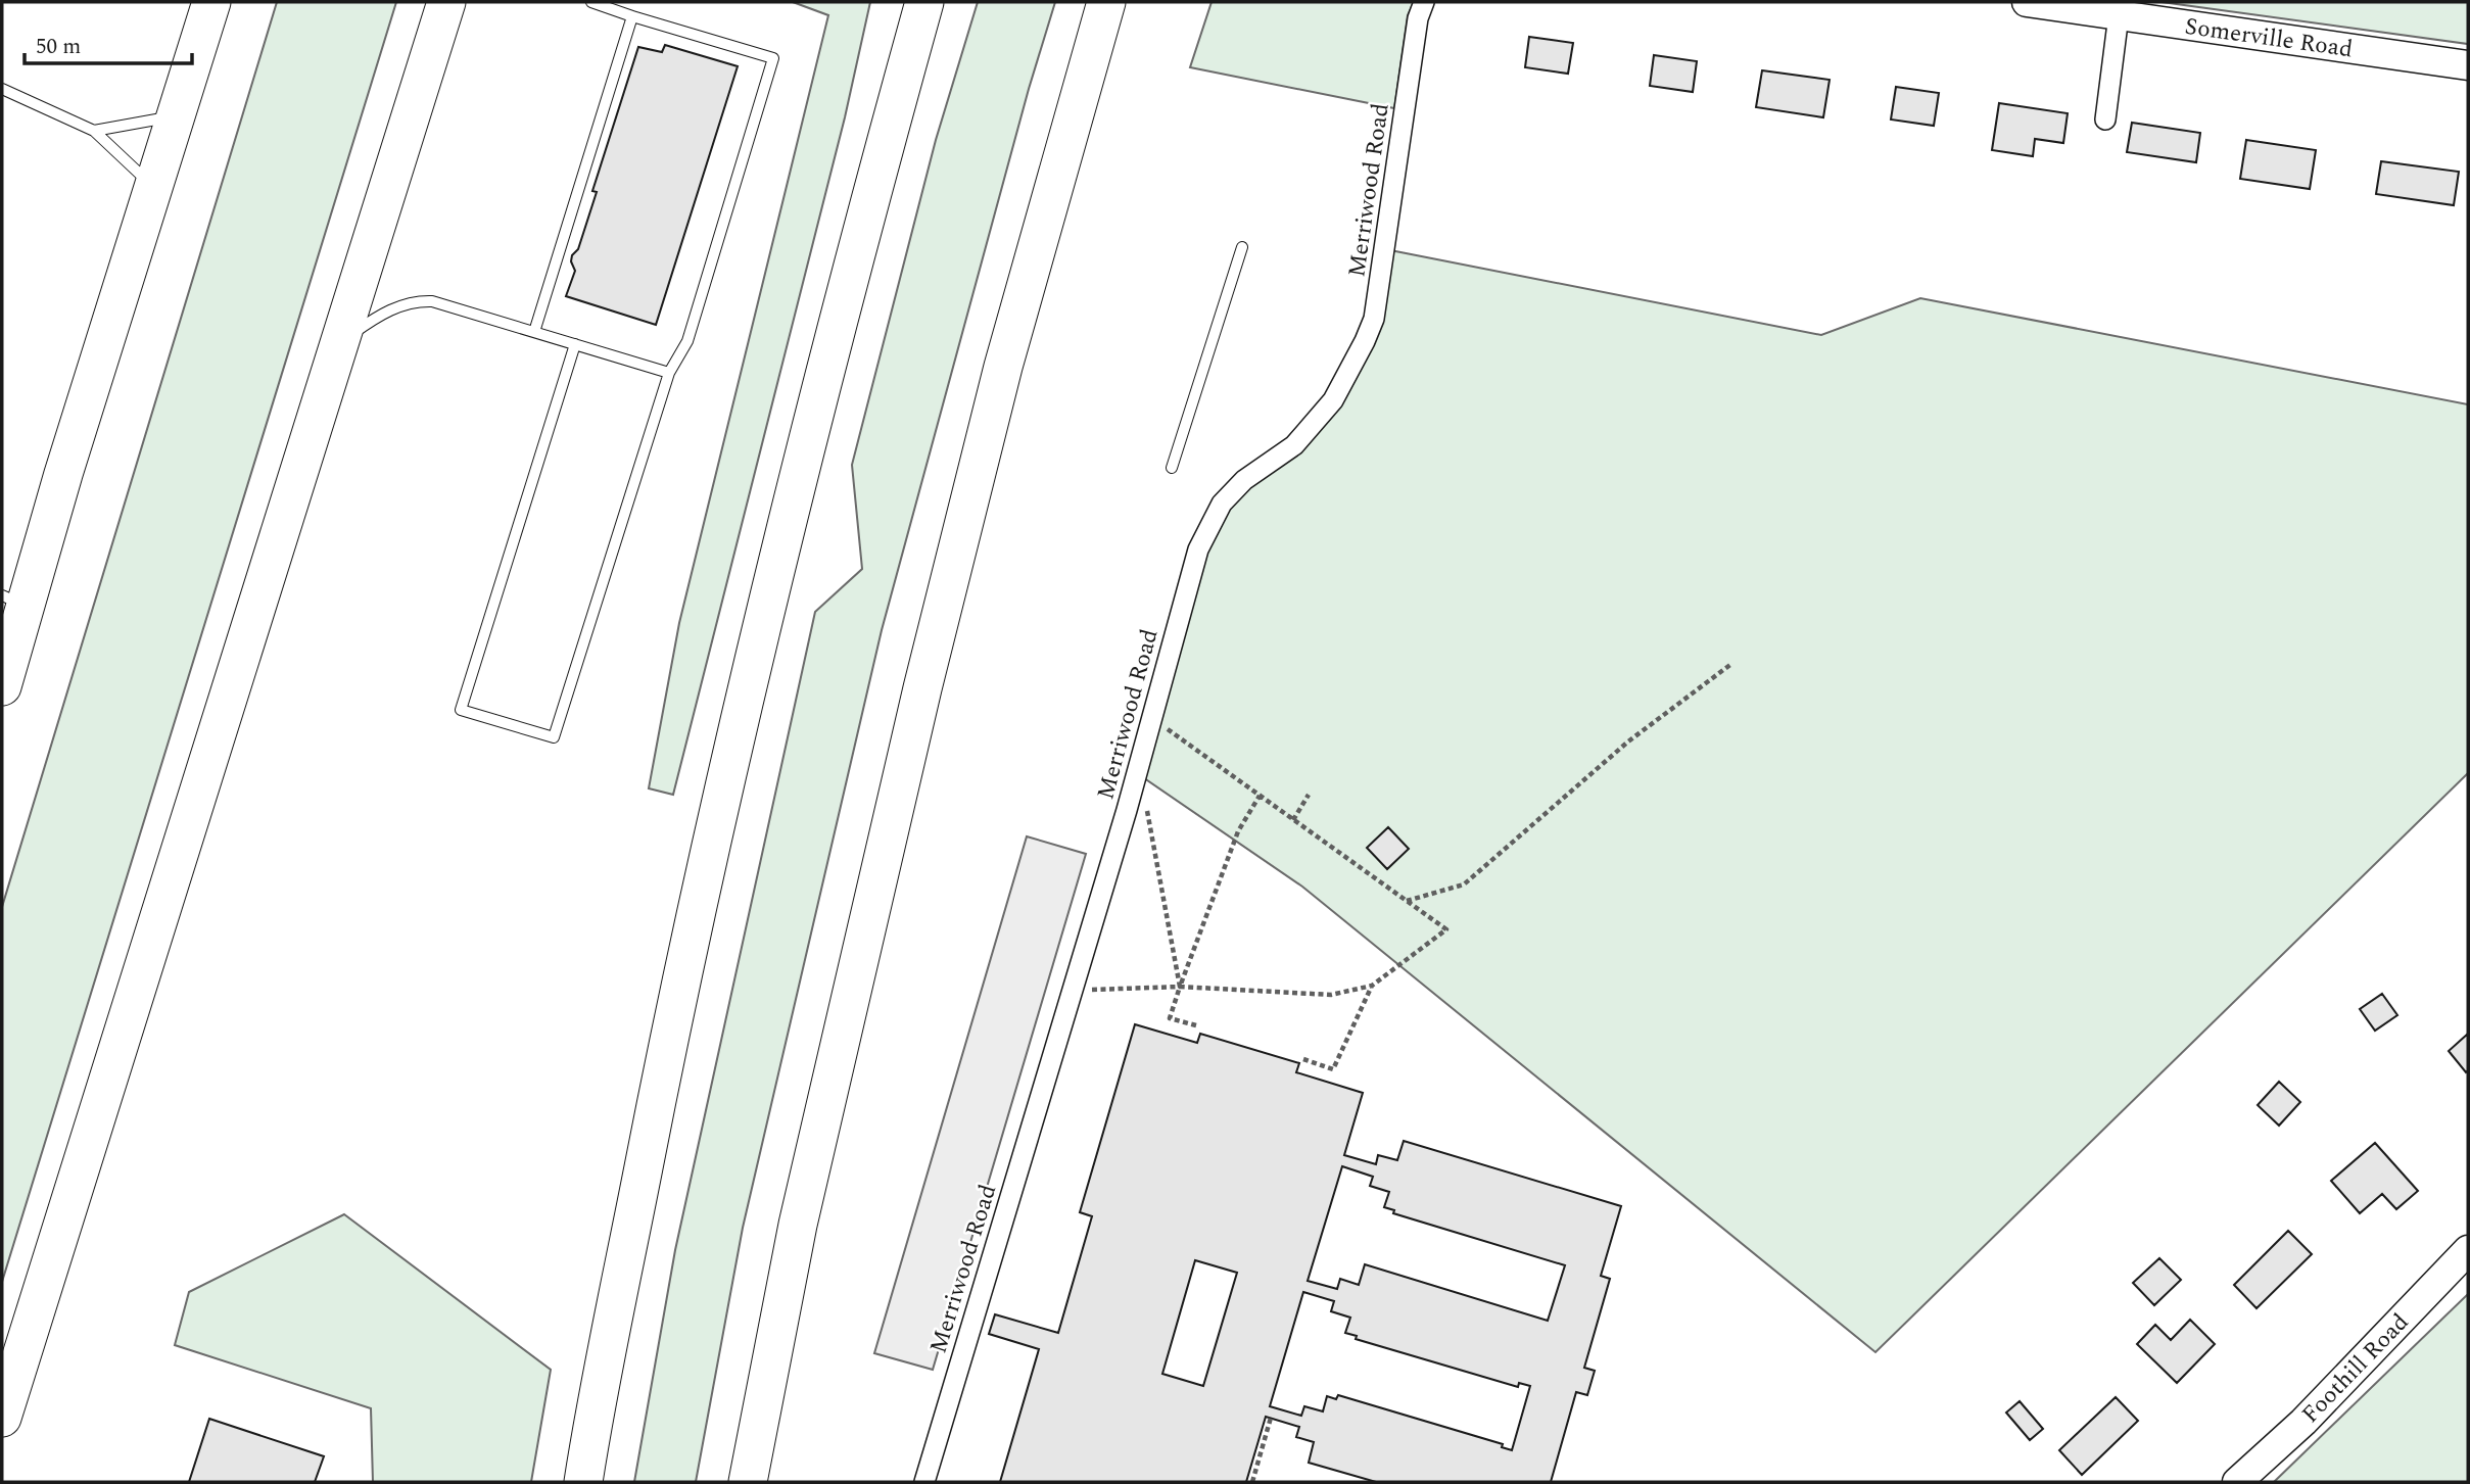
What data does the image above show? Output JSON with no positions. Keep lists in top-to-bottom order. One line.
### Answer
{"streets":{"street":["Somerville Road","Merriwood Road","Foothill Road"]},"scale_bar":"50 m"}
